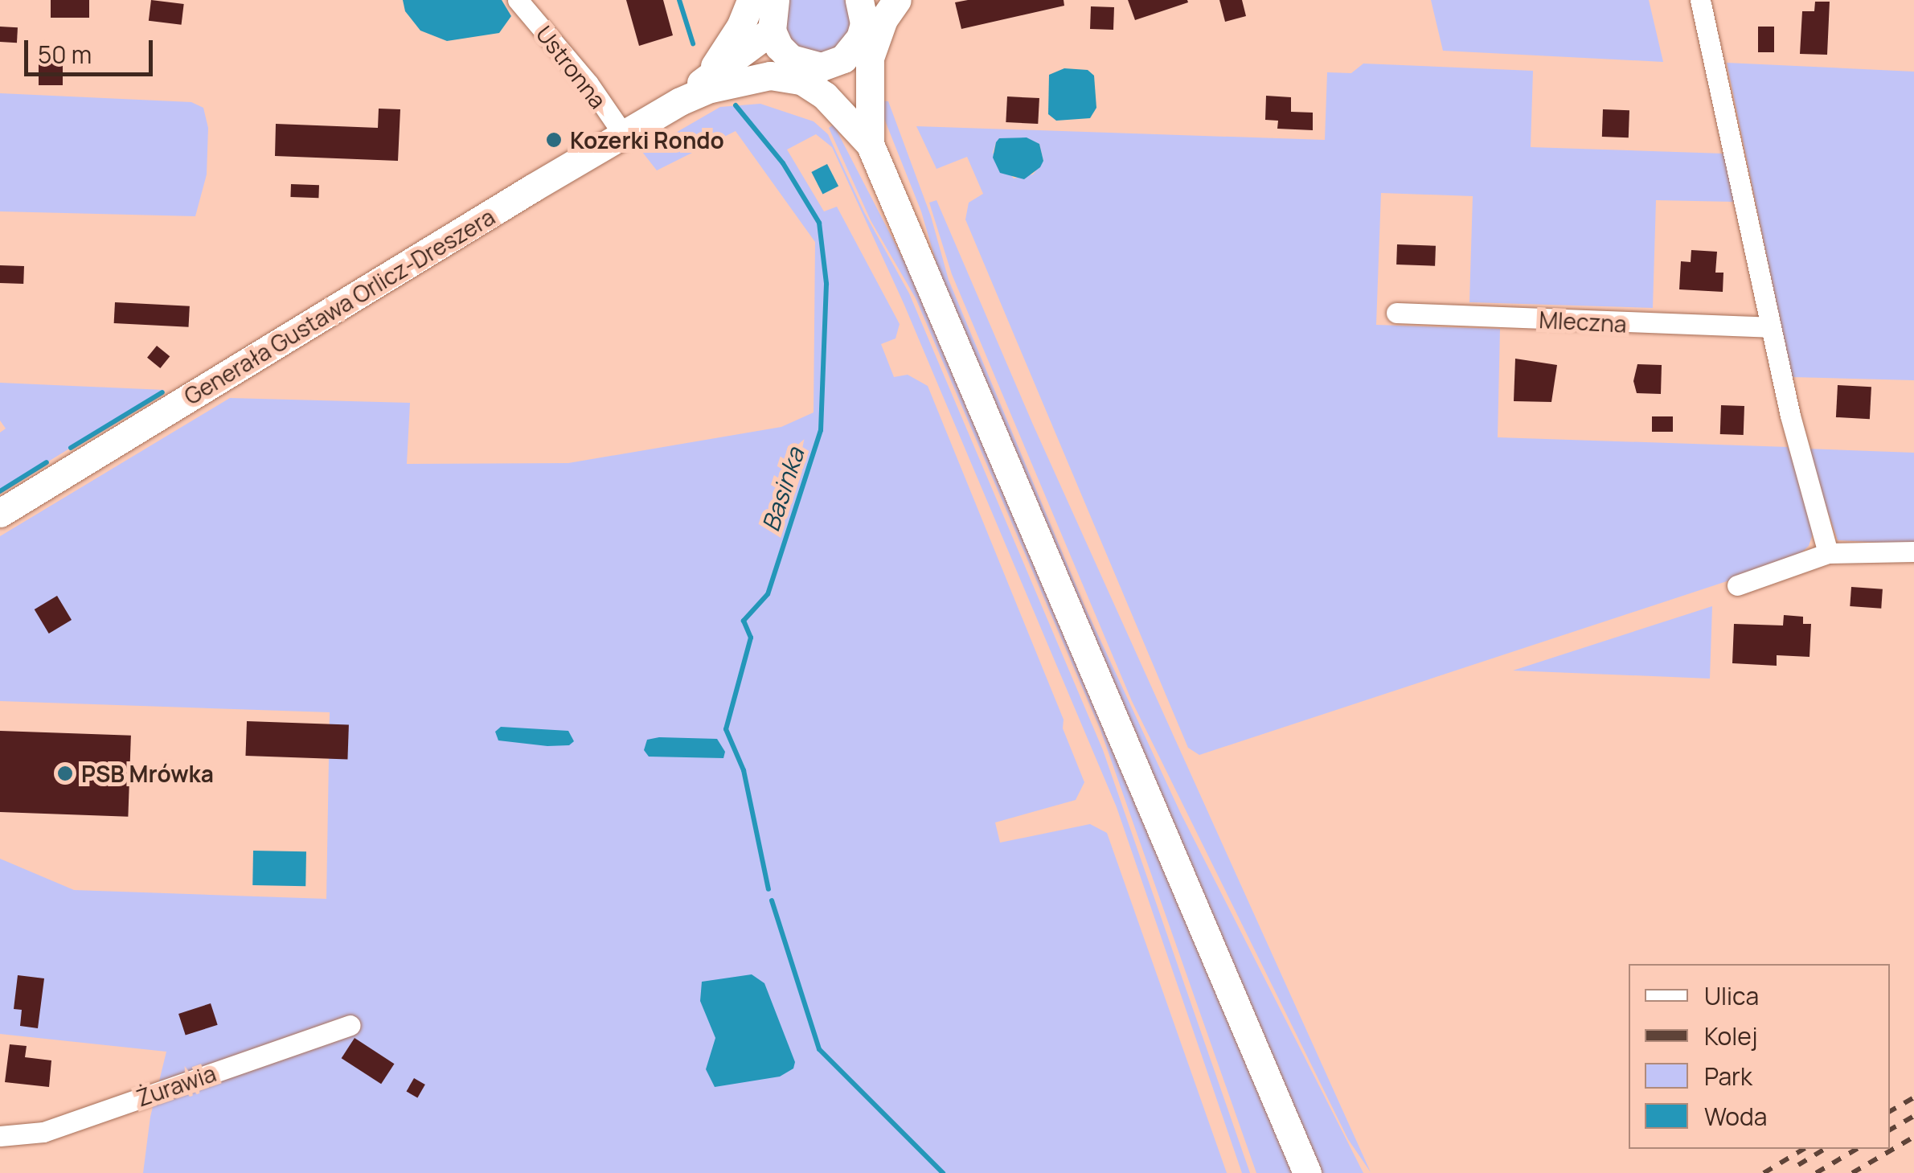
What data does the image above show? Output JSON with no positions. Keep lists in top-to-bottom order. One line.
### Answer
{"streets":{"main road":["Generała Gustawa Orlicz-Dreszera"],"street":["Ustronna","Mleczna","Żurawia"]},"crossings":[["Ustronna","Generała Gustawa Orlicz-Dreszera"]],"water":["Basinka"],"places":["Kozerki Rondo","PSB Mrówka"],"legend":["Ulica","Kolej","Park","Woda"],"scale_bar":"50 m"}
